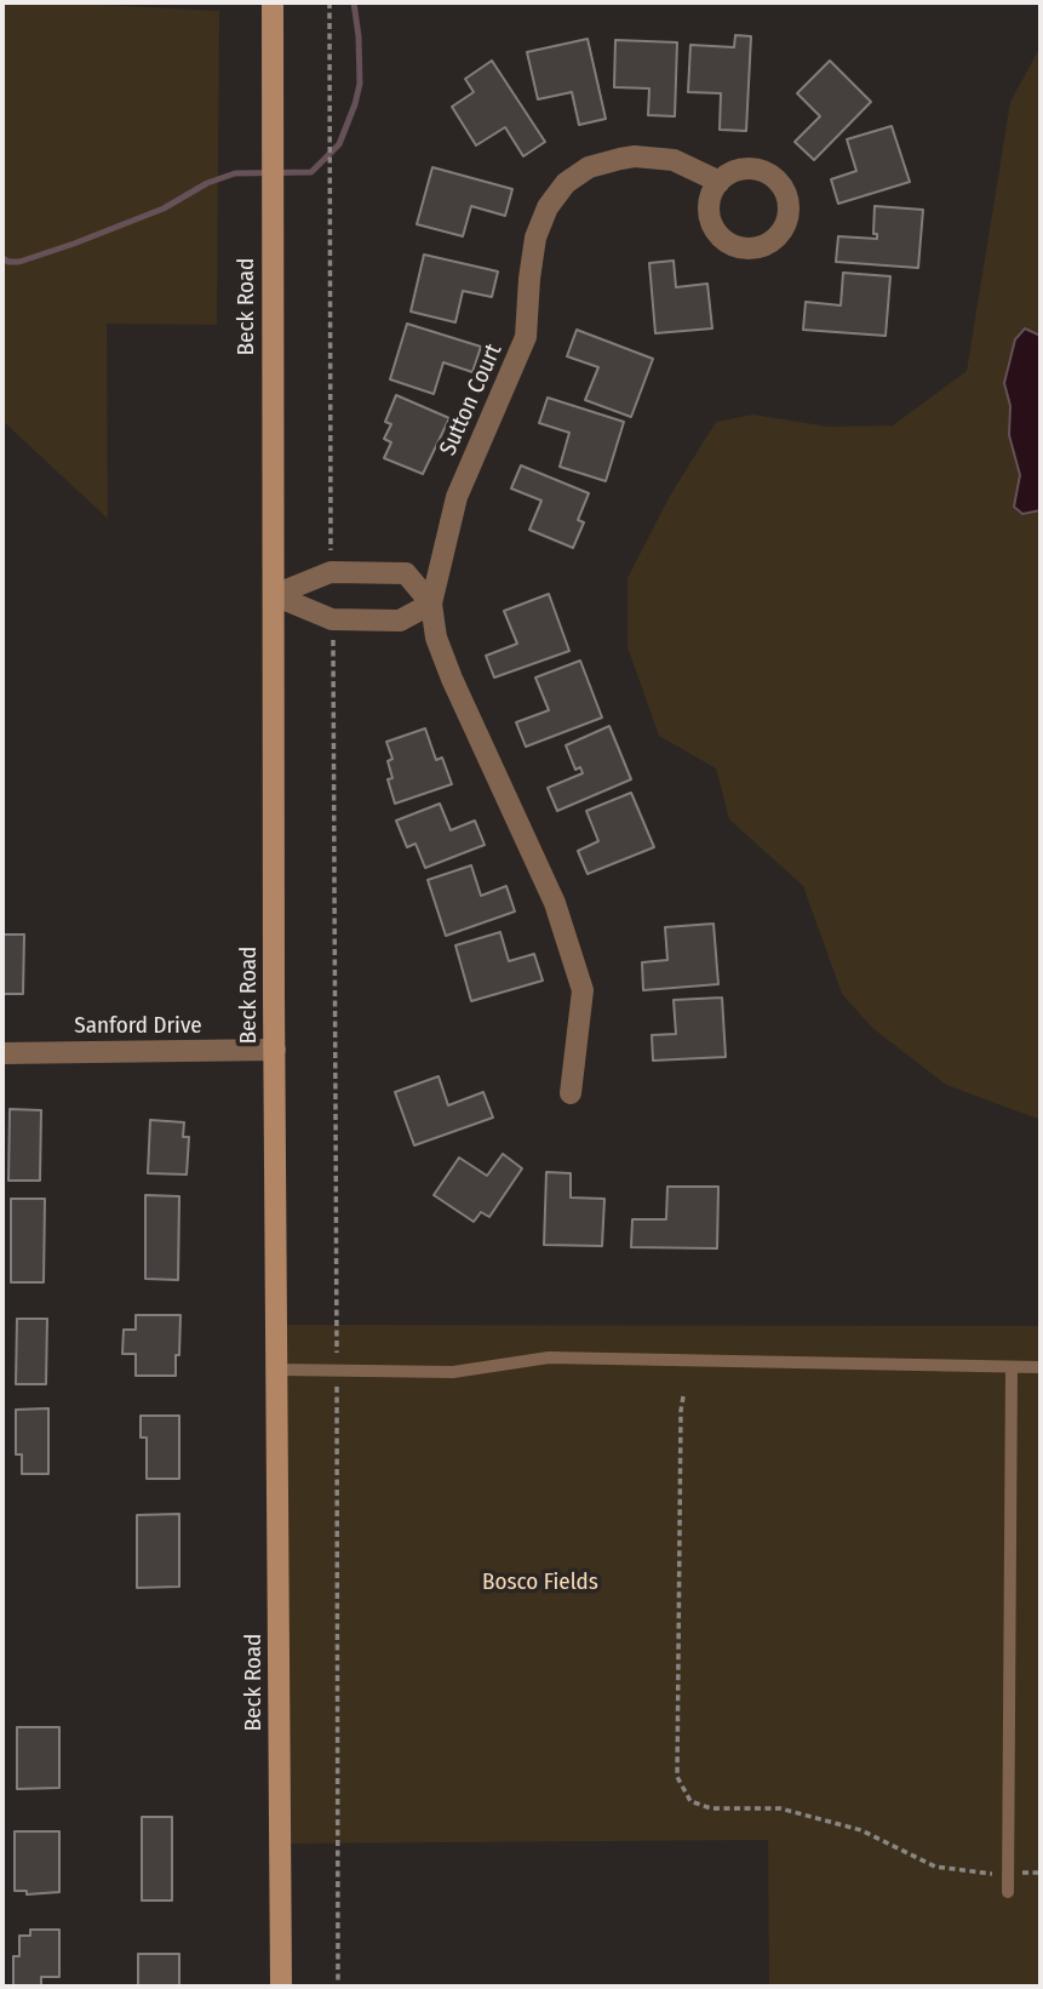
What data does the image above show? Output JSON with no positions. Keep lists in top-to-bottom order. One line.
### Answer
{"streets":{"main road":["Beck Road"],"street":["Sutton Court","Sanford Drive"]},"crossings":[["Beck Road","Sutton Court"],["Beck Road","Sanford Drive"]],"parks":["Bosco Fields"]}
